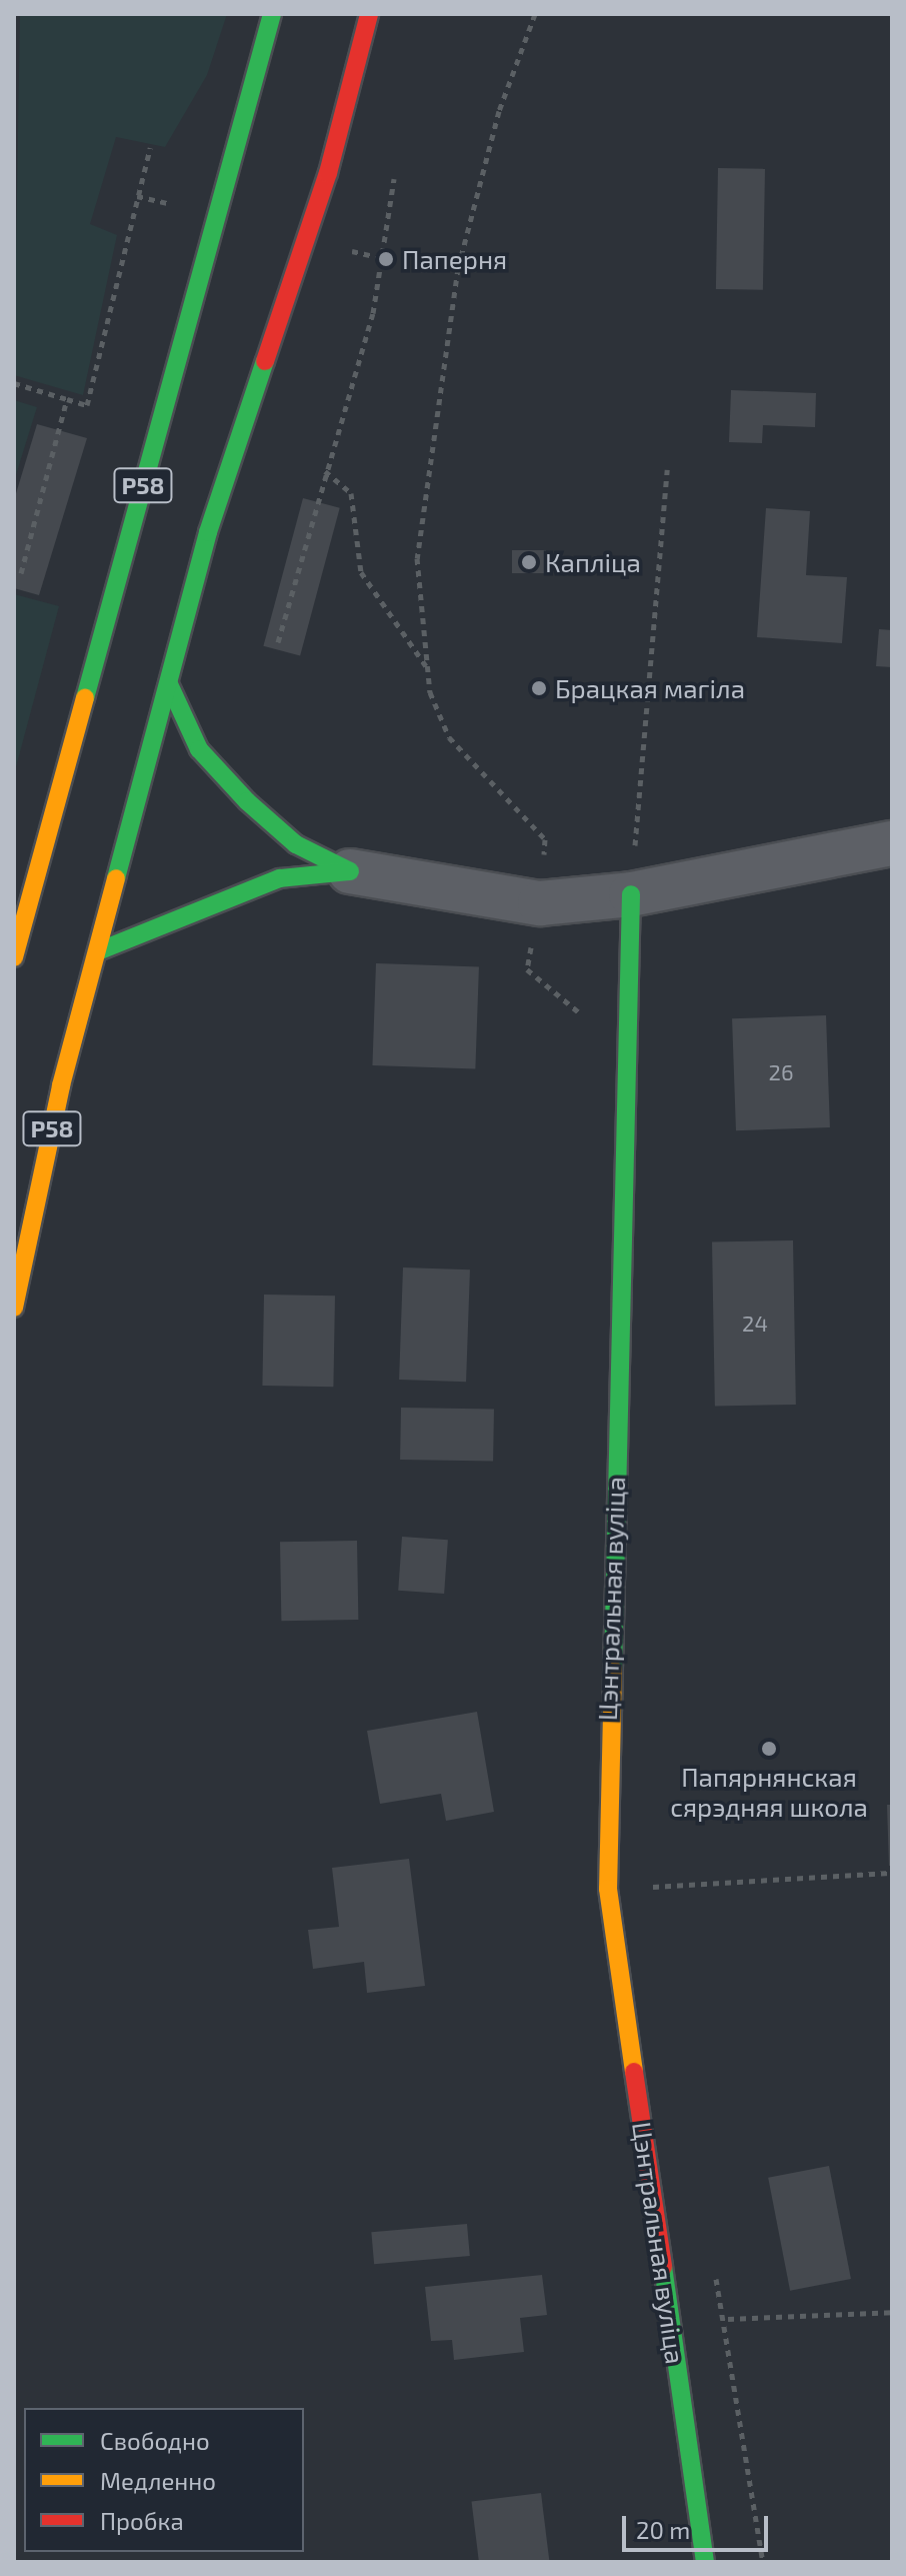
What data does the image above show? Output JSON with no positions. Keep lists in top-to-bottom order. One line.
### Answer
{"streets":{"main road":["Р58","Цэнтральная вуліца"]},"places":["Паперня","Капліца","Брацкая магіла","Папярнянская сярэдняя школа"],"house_numbers":["26","24"],"legend":["Свободно","Медленно","Пробка"],"scale_bar":"20 m"}
